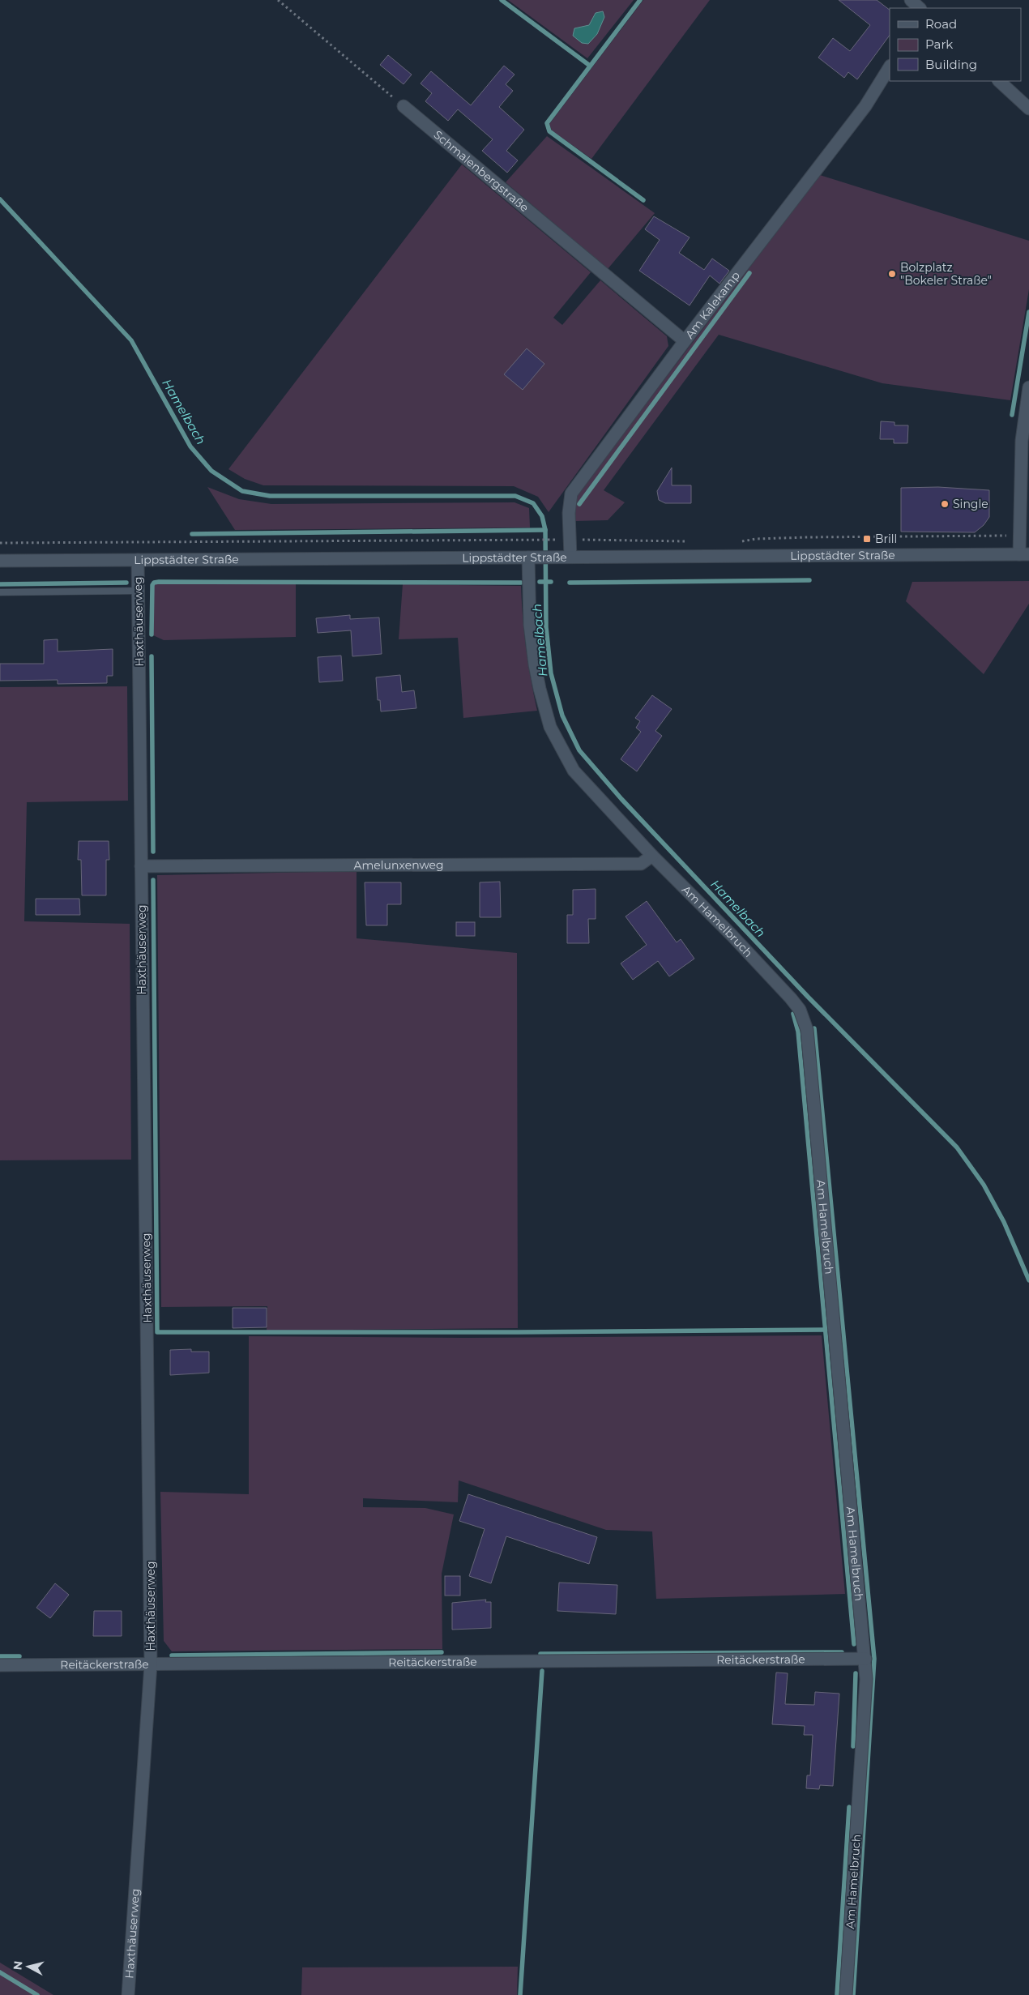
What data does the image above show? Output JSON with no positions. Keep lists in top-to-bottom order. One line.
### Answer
{"streets":{"street":["Schmalenbergstraße","Am Kalekamp","Lippstädter Straße","Haxthäuserweg","Amelunxenweg","Am Hamelbruch","Reitäckerstraße"]},"crossings":[["Schmalenbergstraße","Am Kalekamp"],["Am Kalekamp","Lippstädter Straße"],["Lippstädter Straße","Haxthäuserweg"],["Lippstädter Straße","Am Hamelbruch"],["Haxthäuserweg","Amelunxenweg"],["Haxthäuserweg","Reitäckerstraße"],["Amelunxenweg","Am Hamelbruch"],["Am Hamelbruch","Reitäckerstraße"]],"water":["Hamelbach"],"places":{"other":["Bolzplatz \"Bokeler Straße\"","Single"],"transit":["Brill"]},"legend":["Road","Park","Building"],"north":"left"}
